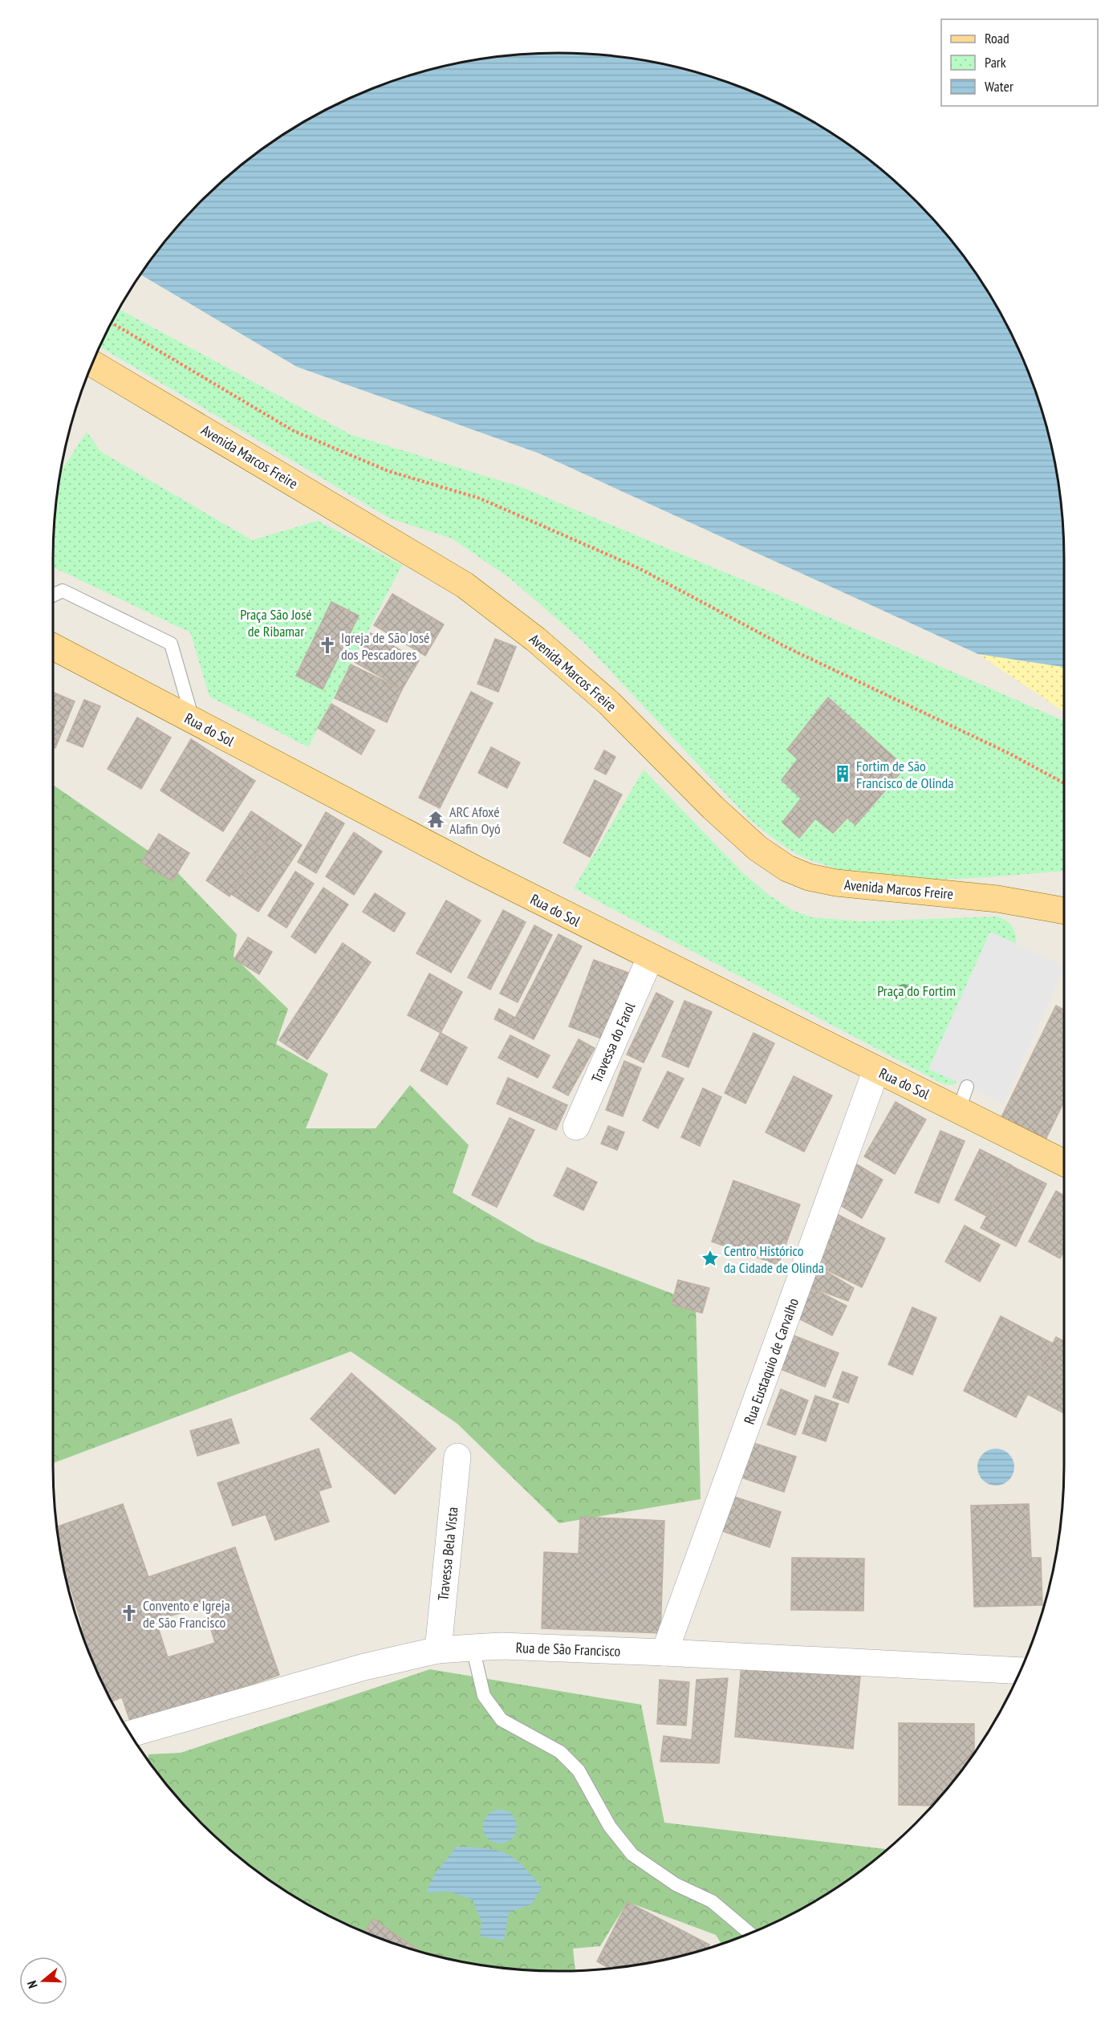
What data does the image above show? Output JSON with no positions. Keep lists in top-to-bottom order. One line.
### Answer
{"streets":{"main road":["Avenida Marcos Freire","Rua do Sol"],"street":["Travessa do Farol","Rua Eustaquio de Carvalho","Travessa Bela Vista","Rua de São Francisco"]},"crossings":[["Rua do Sol","Travessa do Farol"],["Rua do Sol","Rua Eustaquio de Carvalho"],["Rua Eustaquio de Carvalho","Rua de São Francisco"],["Travessa Bela Vista","Rua de São Francisco"]],"parks":["Praça São José de Ribamar","Praça do Fortim"],"places":{"church":["Igreja de São José dos Pescadores","Convento e Igreja de São Francisco"],"building":["Fortim de São Francisco de Olinda"],"temple":["ARC Afoxé Alafin Oyó"],"place":["Centro Histórico da Cidade de Olinda"]},"legend":["Road","Park","Water"],"north":"left"}
